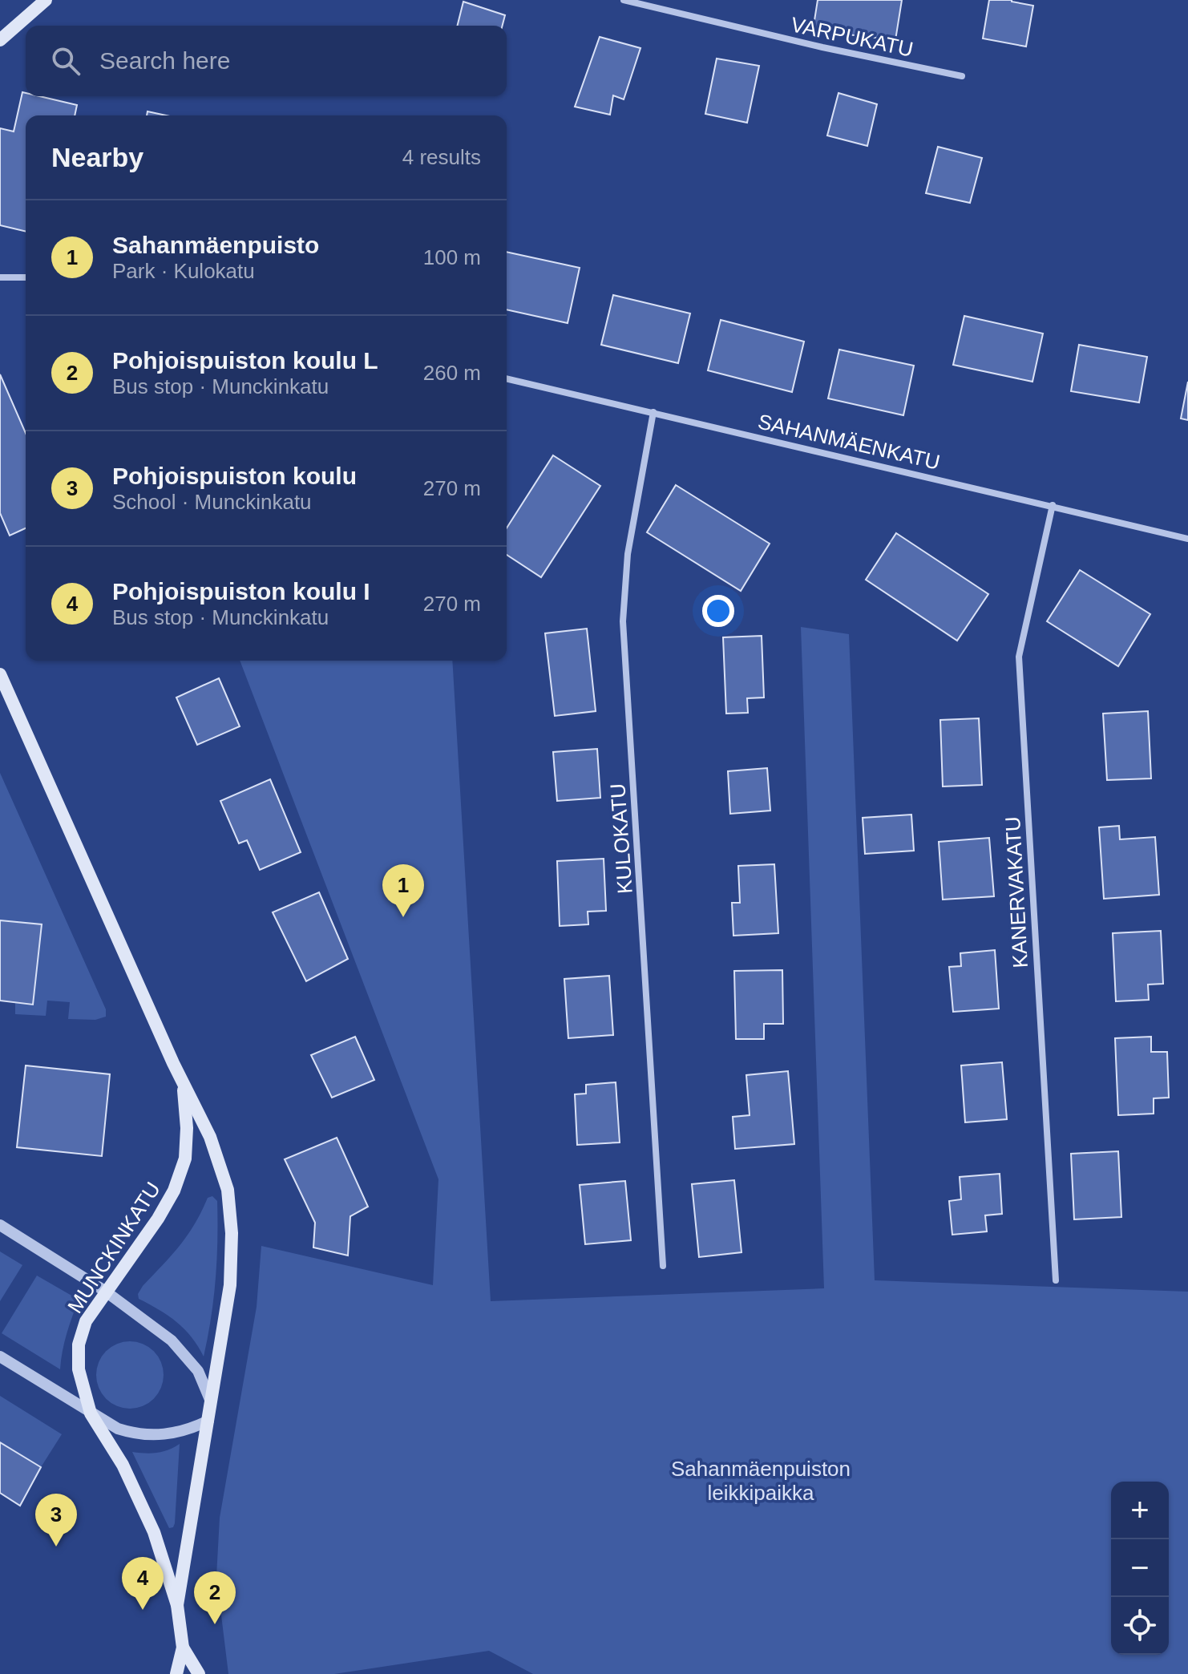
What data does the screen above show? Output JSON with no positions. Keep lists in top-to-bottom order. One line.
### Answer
{"streets":{"main road":["MUNCKINKATU"],"street":["VARPUKATU","SAHANMÄENKATU","KULOKATU","KANERVAKATU"]},"crossings":[["SAHANMÄENKATU","KULOKATU"],["SAHANMÄENKATU","KANERVAKATU"]],"parks":["Sahanmäenpuiston leikkipaikka"],"page":{"search":"Search here","heading":["Nearby","4 results"],"list":[{"mark":"1","name":"Sahanmäenpuisto","note":"Park · Kulokatu","value":"100 m"},{"mark":"2","name":"Pohjoispuiston koulu L","note":"Bus stop · Munckinkatu","value":"260 m"},{"mark":"3","name":"Pohjoispuiston koulu","note":"School · Munckinkatu","value":"270 m"},{"mark":"4","name":"Pohjoispuiston koulu I","note":"Bus stop · Munckinkatu","value":"270 m"}],"pins":["1","3","4","2"],"map_buttons":["+","−"]}}
